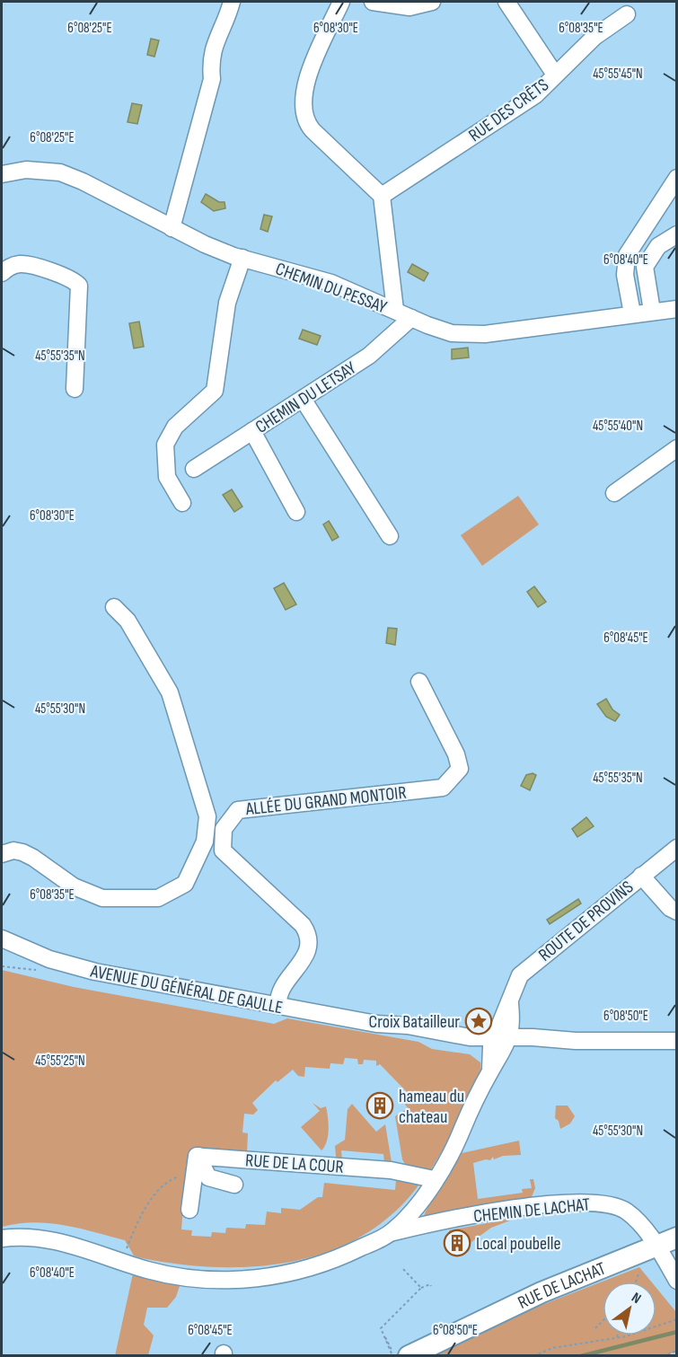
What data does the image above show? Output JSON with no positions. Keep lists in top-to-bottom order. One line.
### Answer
{"streets":{"main road":["RUE DE LACHAT"],"street":["RUE DES CRÊTS","CHEMIN DU PESSAY","CHEMIN DU LETSAY","ALLÉE DU GRAND MONTOIR","ROUTE DE PROVINS","AVENUE DU GÉNÉRAL DE GAULLE","RUE DE LA COUR","CHEMIN DE LACHAT"]},"crossings":[["CHEMIN DU PESSAY","CHEMIN DU LETSAY"],["ALLÉE DU GRAND MONTOIR","AVENUE DU GÉNÉRAL DE GAULLE"],["ROUTE DE PROVINS","AVENUE DU GÉNÉRAL DE GAULLE"],["CHEMIN DE LACHAT","RUE DE LACHAT"]],"places":{"place":["Croix Batailleur"],"building":["hameau du chateau","Local poubelle"]},"north":"top right","coordinates":["6°08'25\"E","6°08'30\"E","6°08'35\"E","45°55'45\"N","6°08'40\"E","45°55'35\"N","45°55'40\"N","6°08'45\"E","45°55'30\"N","6°08'50\"E","45°55'25\"N"]}
